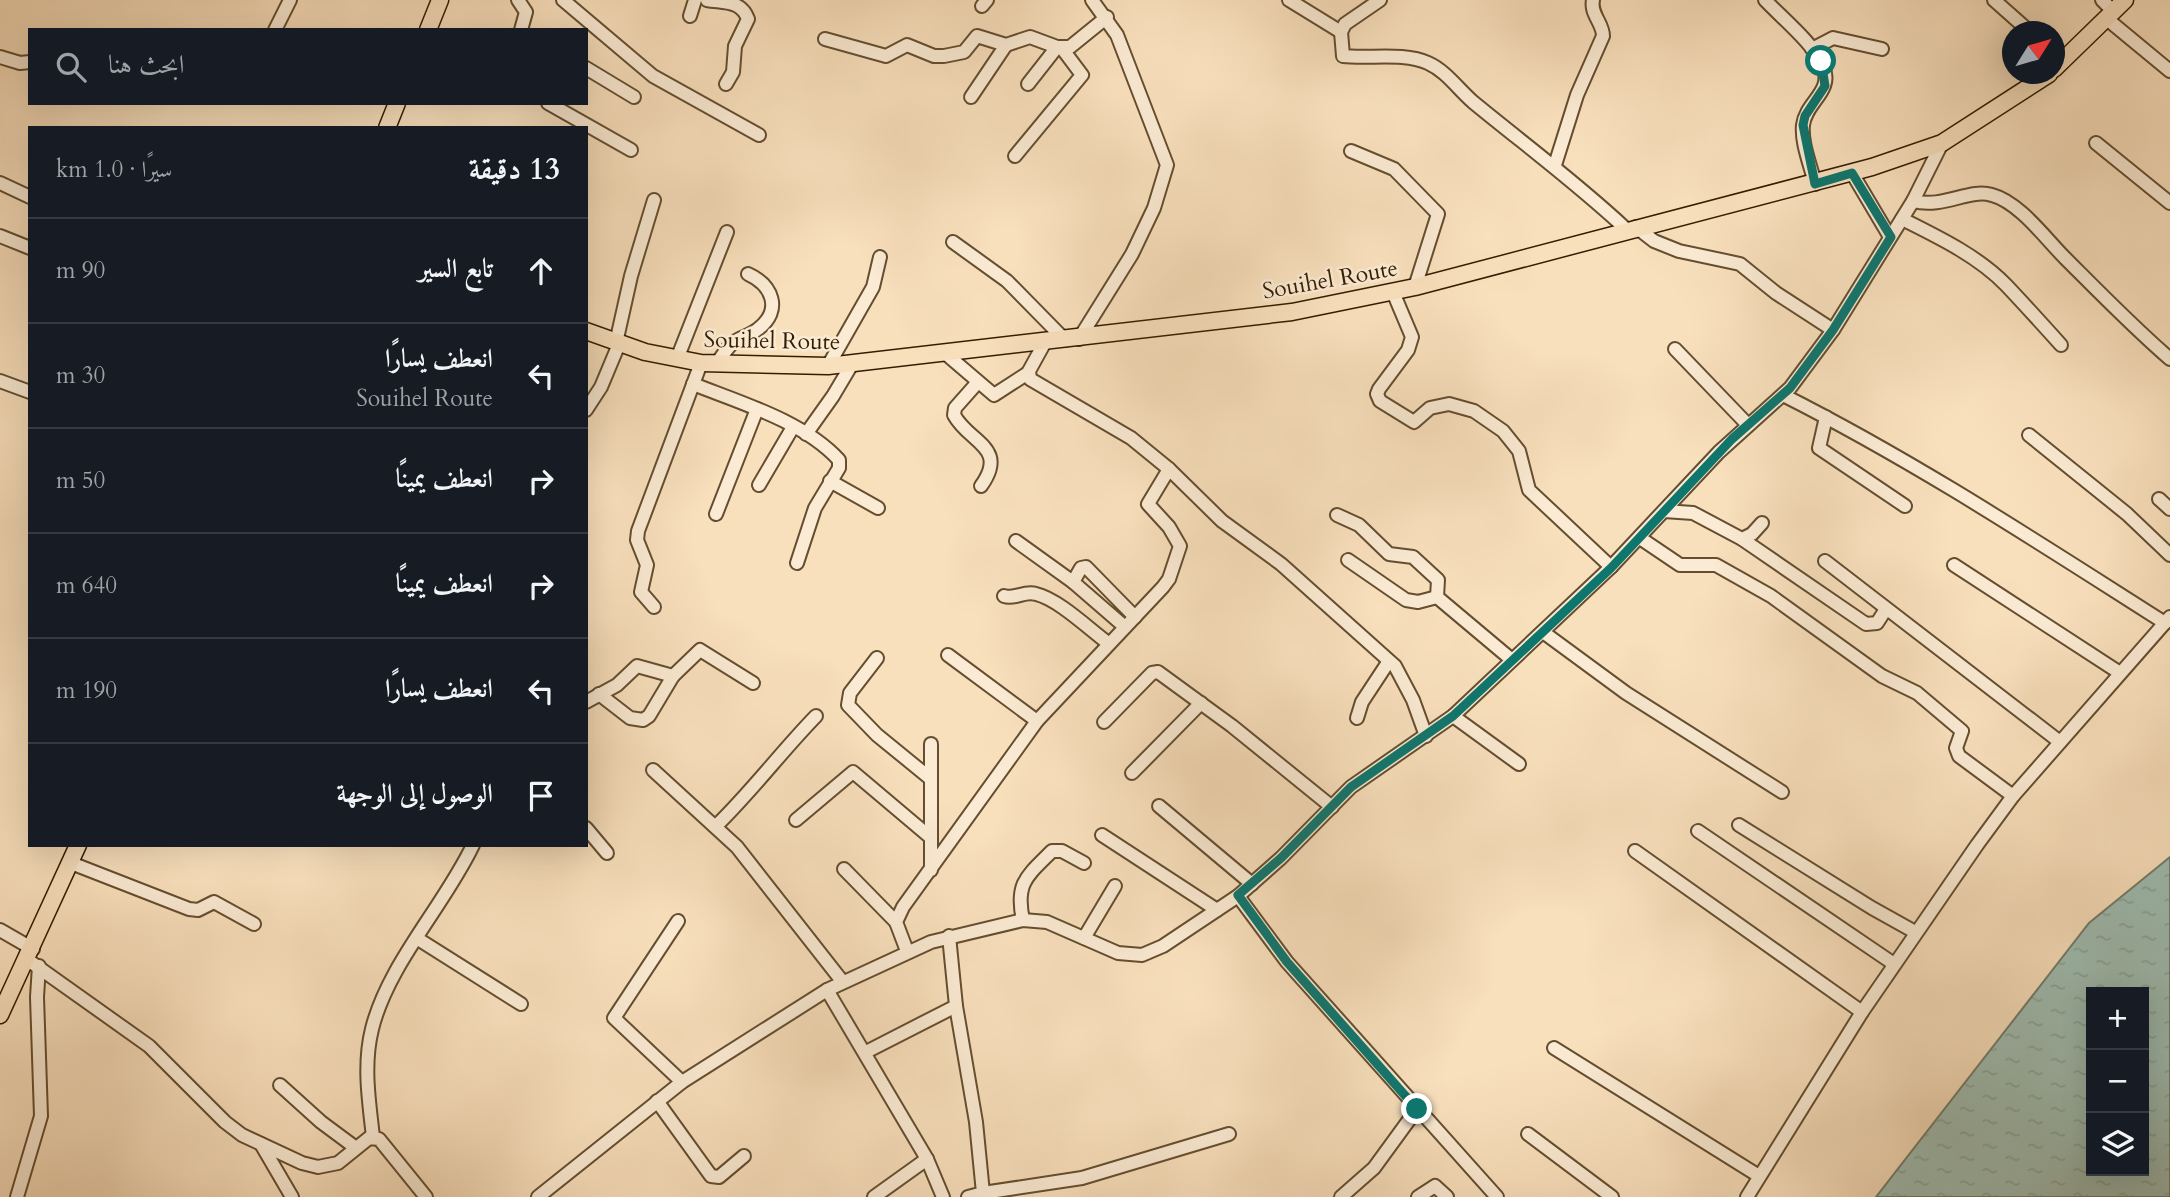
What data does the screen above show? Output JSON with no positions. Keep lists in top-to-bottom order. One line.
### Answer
{"streets":{"main road":["Souihel Route"]},"north":"top right","page":{"search":"ابحث هنا","heading":["13 دقيقة","سيرًا · 1.0 km"],"list":[["تابع السير","90 m"],["انعطف يسارًا","Souihel Route","30 m"],["انعطف يمينًا","50 m"],["انعطف يمينًا","640 m"],["انعطف يسارًا","190 m"],"الوصول إلى الوجهة"],"map_buttons":["+","−"]}}
